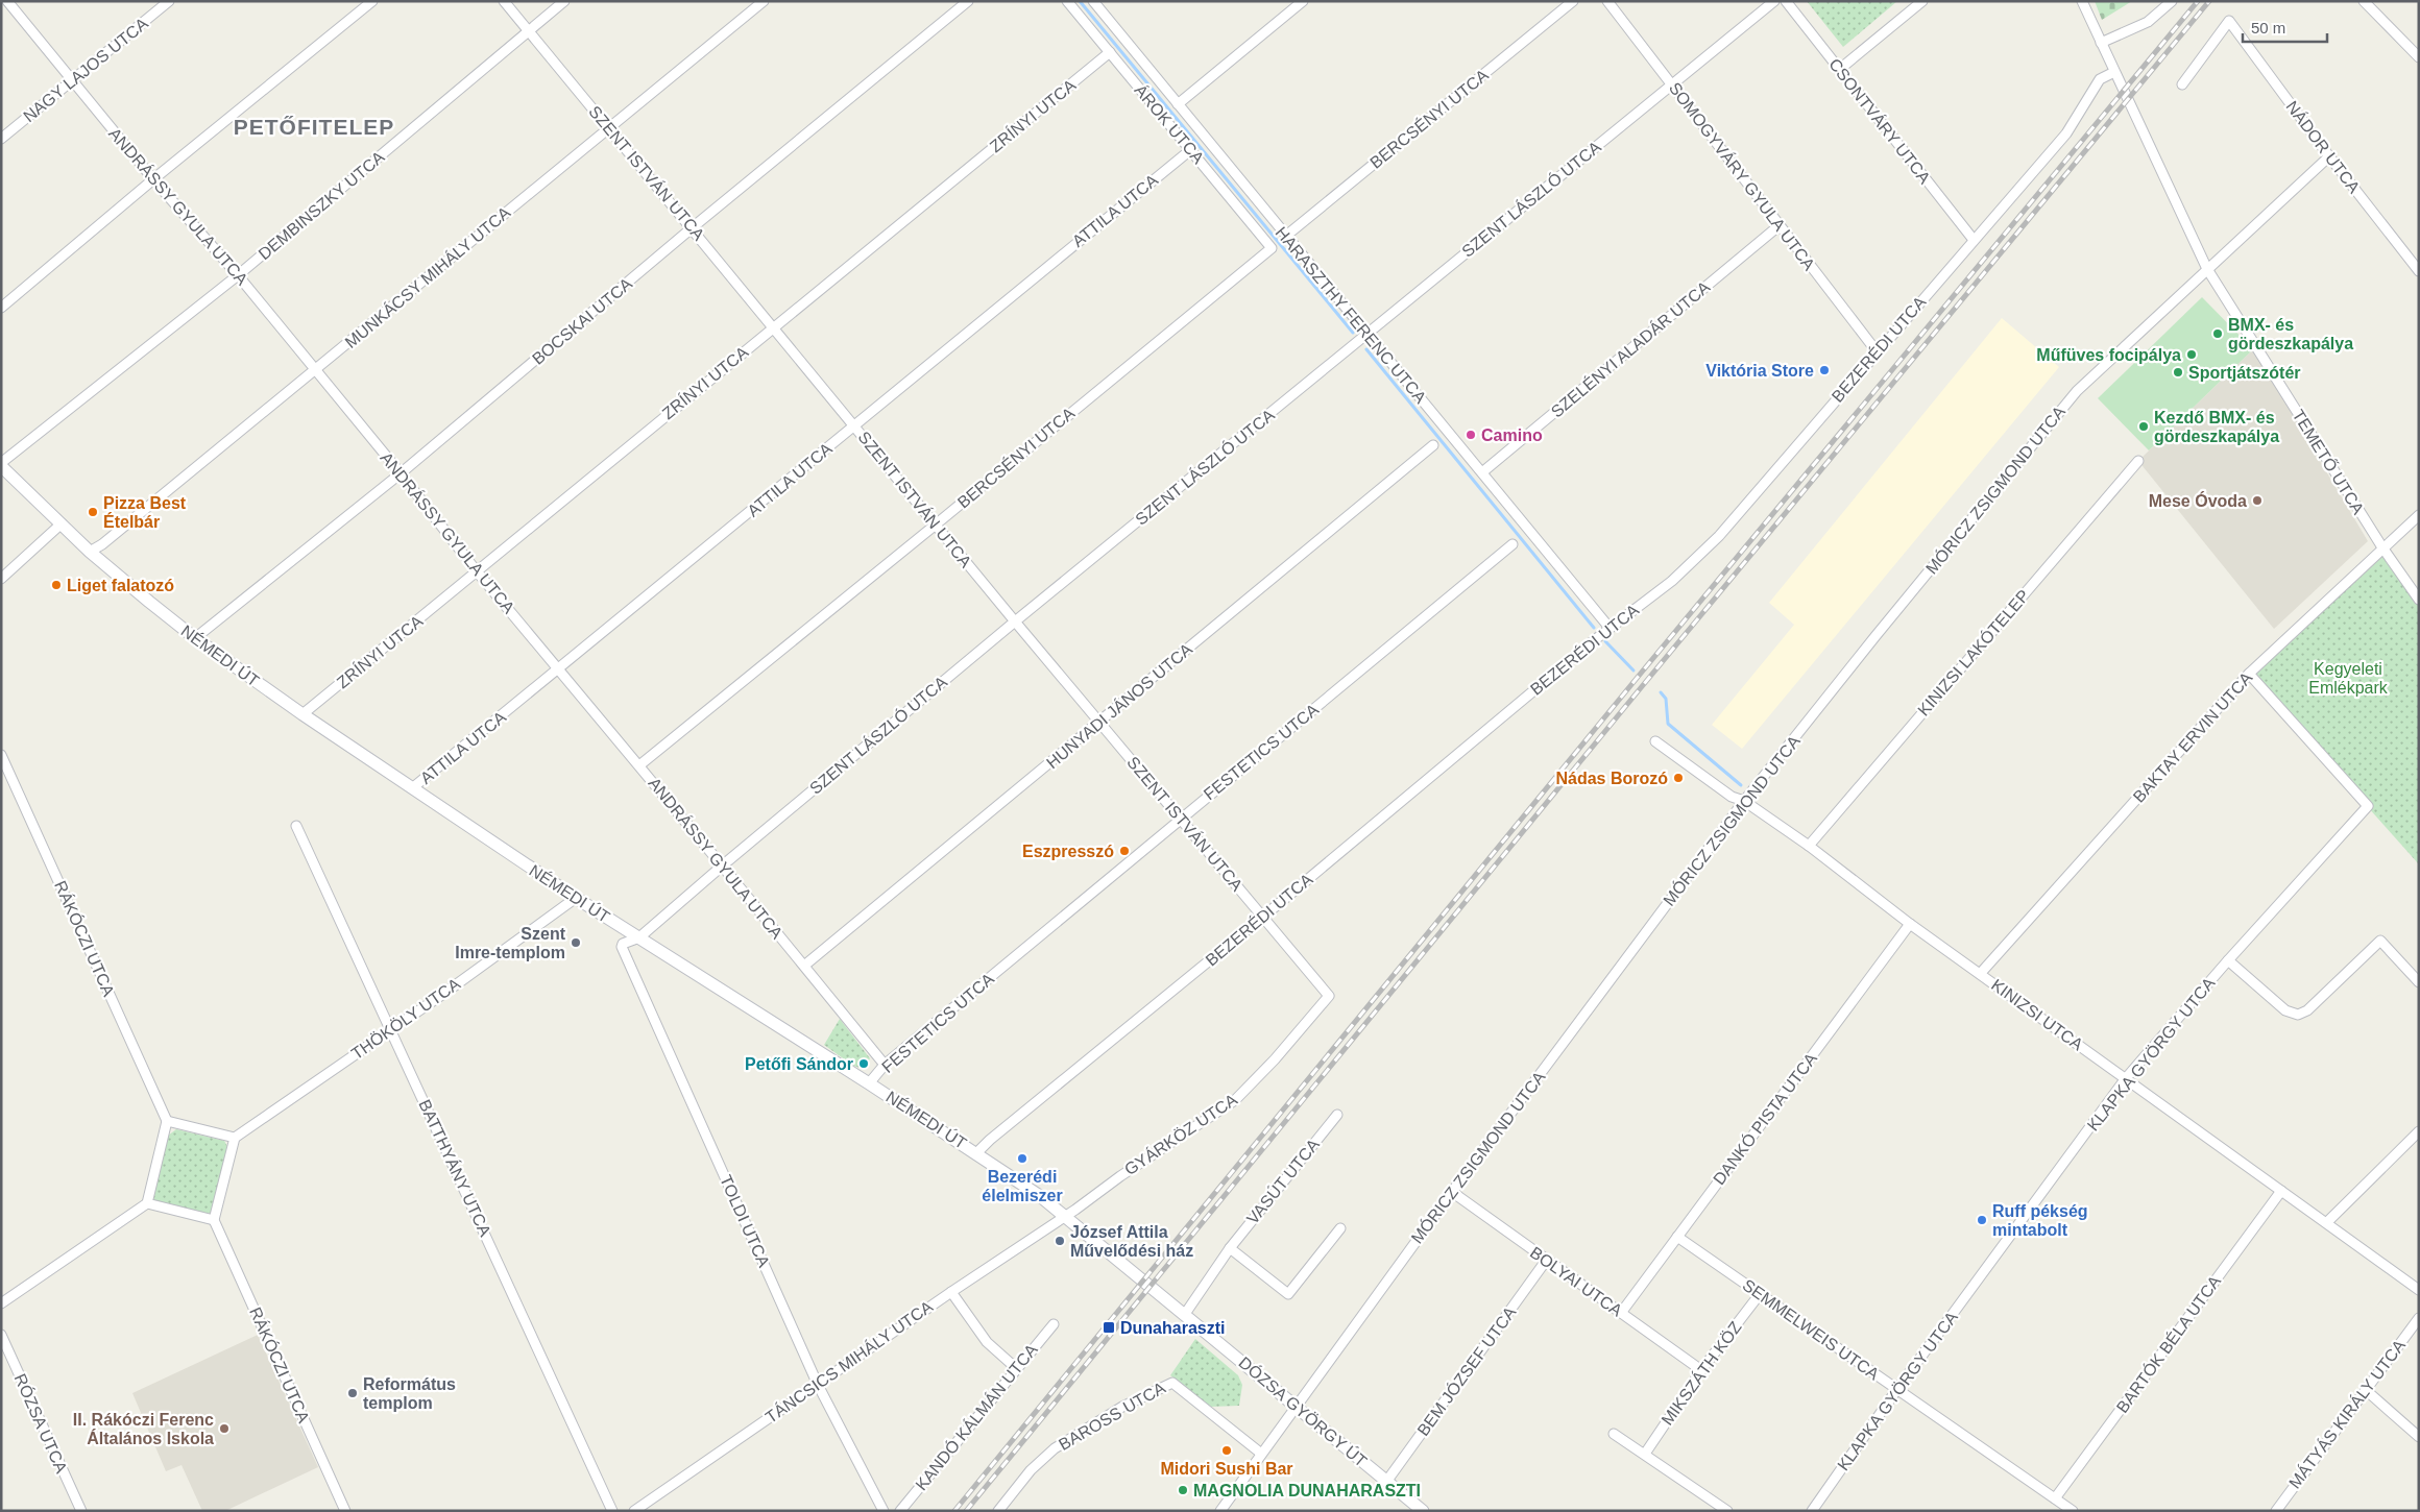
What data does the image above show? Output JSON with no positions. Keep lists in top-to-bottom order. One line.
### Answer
{"streets":{"main road":["NÉMEDI ÚT","DÓZSA GYÖRGY ÚT"],"street":["NAGY LAJOS UTCA","ZRÍNYI UTCA","BERCSÉNYI UTCA","CSONTVÁRY UTCA","ÁROK UTCA","NÁDOR UTCA","SZENT ISTVÁN UTCA","SOMOGYVÁRY GYULA UTCA","SZENT LÁSZLÓ UTCA","DEMBINSZKY UTCA","ANDRÁSSY GYULA UTCA","ATTILA UTCA","MUNKÁCSY MIHÁLY UTCA","HARASZTHY FERENC UTCA","BOCSKAI UTCA","SZELÉNYI ALADÁR UTCA","BEZERÉDI UTCA","TEMETŐ UTCA","MÓRICZ ZSIGMOND UTCA","KINIZSI LAKÓTELEP","HUNYADI JÁNOS UTCA","BAKTAY ERVIN UTCA","FESTETICS UTCA","RÁKÓCZI UTCA","KINIZSI UTCA","THÖKÖLY UTCA","KLAPKA GYÖRGY UTCA","DANKÓ PISTA UTCA","GYÁRKÖZ UTCA","BATTHYÁNY UTCA","VASÚT UTCA","TOLDI UTCA","BOLYAI UTCA","SEMMELWEIS UTCA","BARTÓK BÉLA UTCA","TÁNCSICS MIHÁLY UTCA","BEM JÓZSEF UTCA","MIKSZÁTH KÖZ","MÁTYÁS KIRÁLY UTCA","BAROSS UTCA","KANDÓ KÁLMÁN UTCA","RÓZSA UTCA"]},"crossings":[["NAGY LAJOS UTCA","ANDRÁSSY GYULA UTCA"],["ZRÍNYI UTCA","ÁROK UTCA"],["ZRÍNYI UTCA","SZENT ISTVÁN UTCA"],["ZRÍNYI UTCA","ANDRÁSSY GYULA UTCA"],["ZRÍNYI UTCA","NÉMEDI ÚT"],["BERCSÉNYI UTCA","ÁROK UTCA"],["BERCSÉNYI UTCA","SZENT ISTVÁN UTCA"],["BERCSÉNYI UTCA","ANDRÁSSY GYULA UTCA"],["BERCSÉNYI UTCA","HARASZTHY FERENC UTCA"],["CSONTVÁRY UTCA","BEZERÉDI UTCA"],["ÁROK UTCA","ATTILA UTCA"],["NÁDOR UTCA","MÓRICZ ZSIGMOND UTCA"],["SZENT ISTVÁN UTCA","SZENT LÁSZLÓ UTCA"],["SZENT ISTVÁN UTCA","DEMBINSZKY UTCA"],["SZENT ISTVÁN UTCA","ATTILA UTCA"],["SZENT ISTVÁN UTCA","MUNKÁCSY MIHÁLY UTCA"],["SZENT ISTVÁN UTCA","BOCSKAI UTCA"],["SZENT ISTVÁN UTCA","BEZERÉDI UTCA"],["SZENT ISTVÁN UTCA","HUNYADI JÁNOS UTCA"],["SZENT ISTVÁN UTCA","FESTETICS UTCA"],["SZENT ISTVÁN UTCA","GYÁRKÖZ UTCA"],["SOMOGYVÁRY GYULA UTCA","SZENT LÁSZLÓ UTCA"],["SOMOGYVÁRY GYULA UTCA","SZELÉNYI ALADÁR UTCA"],["SOMOGYVÁRY GYULA UTCA","BEZERÉDI UTCA"],["SZENT LÁSZLÓ UTCA","ANDRÁSSY GYULA UTCA"],["SZENT LÁSZLÓ UTCA","HARASZTHY FERENC UTCA"],["SZENT LÁSZLÓ UTCA","NÉMEDI ÚT"],["SZENT LÁSZLÓ UTCA","TOLDI UTCA"],["DEMBINSZKY UTCA","ANDRÁSSY GYULA UTCA"],["DEMBINSZKY UTCA","NÉMEDI ÚT"],["ANDRÁSSY GYULA UTCA","ATTILA UTCA"],["ANDRÁSSY GYULA UTCA","MUNKÁCSY MIHÁLY UTCA"],["ANDRÁSSY GYULA UTCA","BOCSKAI UTCA"],["ANDRÁSSY GYULA UTCA","HUNYADI JÁNOS UTCA"],["ANDRÁSSY GYULA UTCA","FESTETICS UTCA"],["ATTILA UTCA","NÉMEDI ÚT"],["MUNKÁCSY MIHÁLY UTCA","NÉMEDI ÚT"],["HARASZTHY FERENC UTCA","SZELÉNYI ALADÁR UTCA"],["HARASZTHY FERENC UTCA","BEZERÉDI UTCA"],["BOCSKAI UTCA","NÉMEDI ÚT"],["BEZERÉDI UTCA","TEMETŐ UTCA"],["BEZERÉDI UTCA","NÉMEDI ÚT"],["TEMETŐ UTCA","MÓRICZ ZSIGMOND UTCA"],["TEMETŐ UTCA","BAKTAY ERVIN UTCA"],["MÓRICZ ZSIGMOND UTCA","KINIZSI UTCA"],["MÓRICZ ZSIGMOND UTCA","BOLYAI UTCA"],["MÓRICZ ZSIGMOND UTCA","DÓZSA GYÖRGY ÚT"],["MÓRICZ ZSIGMOND UTCA","BAROSS UTCA"],["KINIZSI LAKÓTELEP","KINIZSI UTCA"],["NÉMEDI ÚT","FESTETICS UTCA"],["NÉMEDI ÚT","THÖKÖLY UTCA"],["NÉMEDI ÚT","GYÁRKÖZ UTCA"],["NÉMEDI ÚT","TOLDI UTCA"],["NÉMEDI ÚT","TÁNCSICS MIHÁLY UTCA"],["NÉMEDI ÚT","DÓZSA GYÖRGY ÚT"],["BAKTAY ERVIN UTCA","KINIZSI UTCA"],["BAKTAY ERVIN UTCA","KLAPKA GYÖRGY UTCA"],["KINIZSI UTCA","KLAPKA GYÖRGY UTCA"],["KINIZSI UTCA","DANKÓ PISTA UTCA"],["KINIZSI UTCA","BARTÓK BÉLA UTCA"],["THÖKÖLY UTCA","BATTHYÁNY UTCA"],["KLAPKA GYÖRGY UTCA","SEMMELWEIS UTCA"],["DANKÓ PISTA UTCA","BOLYAI UTCA"],["DANKÓ PISTA UTCA","SEMMELWEIS UTCA"],["GYÁRKÖZ UTCA","TÁNCSICS MIHÁLY UTCA"],["VASÚT UTCA","DÓZSA GYÖRGY ÚT"],["TOLDI UTCA","TÁNCSICS MIHÁLY UTCA"],["BOLYAI UTCA","BEM JÓZSEF UTCA"],["BOLYAI UTCA","MIKSZÁTH KÖZ"],["SEMMELWEIS UTCA","BARTÓK BÉLA UTCA"],["SEMMELWEIS UTCA","MIKSZÁTH KÖZ"],["BEM JÓZSEF UTCA","DÓZSA GYÖRGY ÚT"]],"districts":["PETŐFITELEP"],"parks":["Kegyeleti Emlékpark"],"places":{"other":["BMX- és gördeszkapálya","Műfüves focipálya","Viktória Store","Sportjátszótér","Kezdő BMX- és gördeszkapálya","Camino","Mese Óvoda","Pizza Best Ételbár","Liget falatozó","Nádas Borozó","Eszpresszó","Szent Imre-templom","Petőfi Sándor","Bezerédi élelmiszer","Ruff pékség mintabolt","József Attila Művelődési ház","Református templom","II. Rákóczi Ferenc Általános Iskola","Midori Sushi Bar","MAGNOLIA DUNAHARASZTI"],"transit":["Dunaharaszti"]},"scale_bar":"50 m"}
